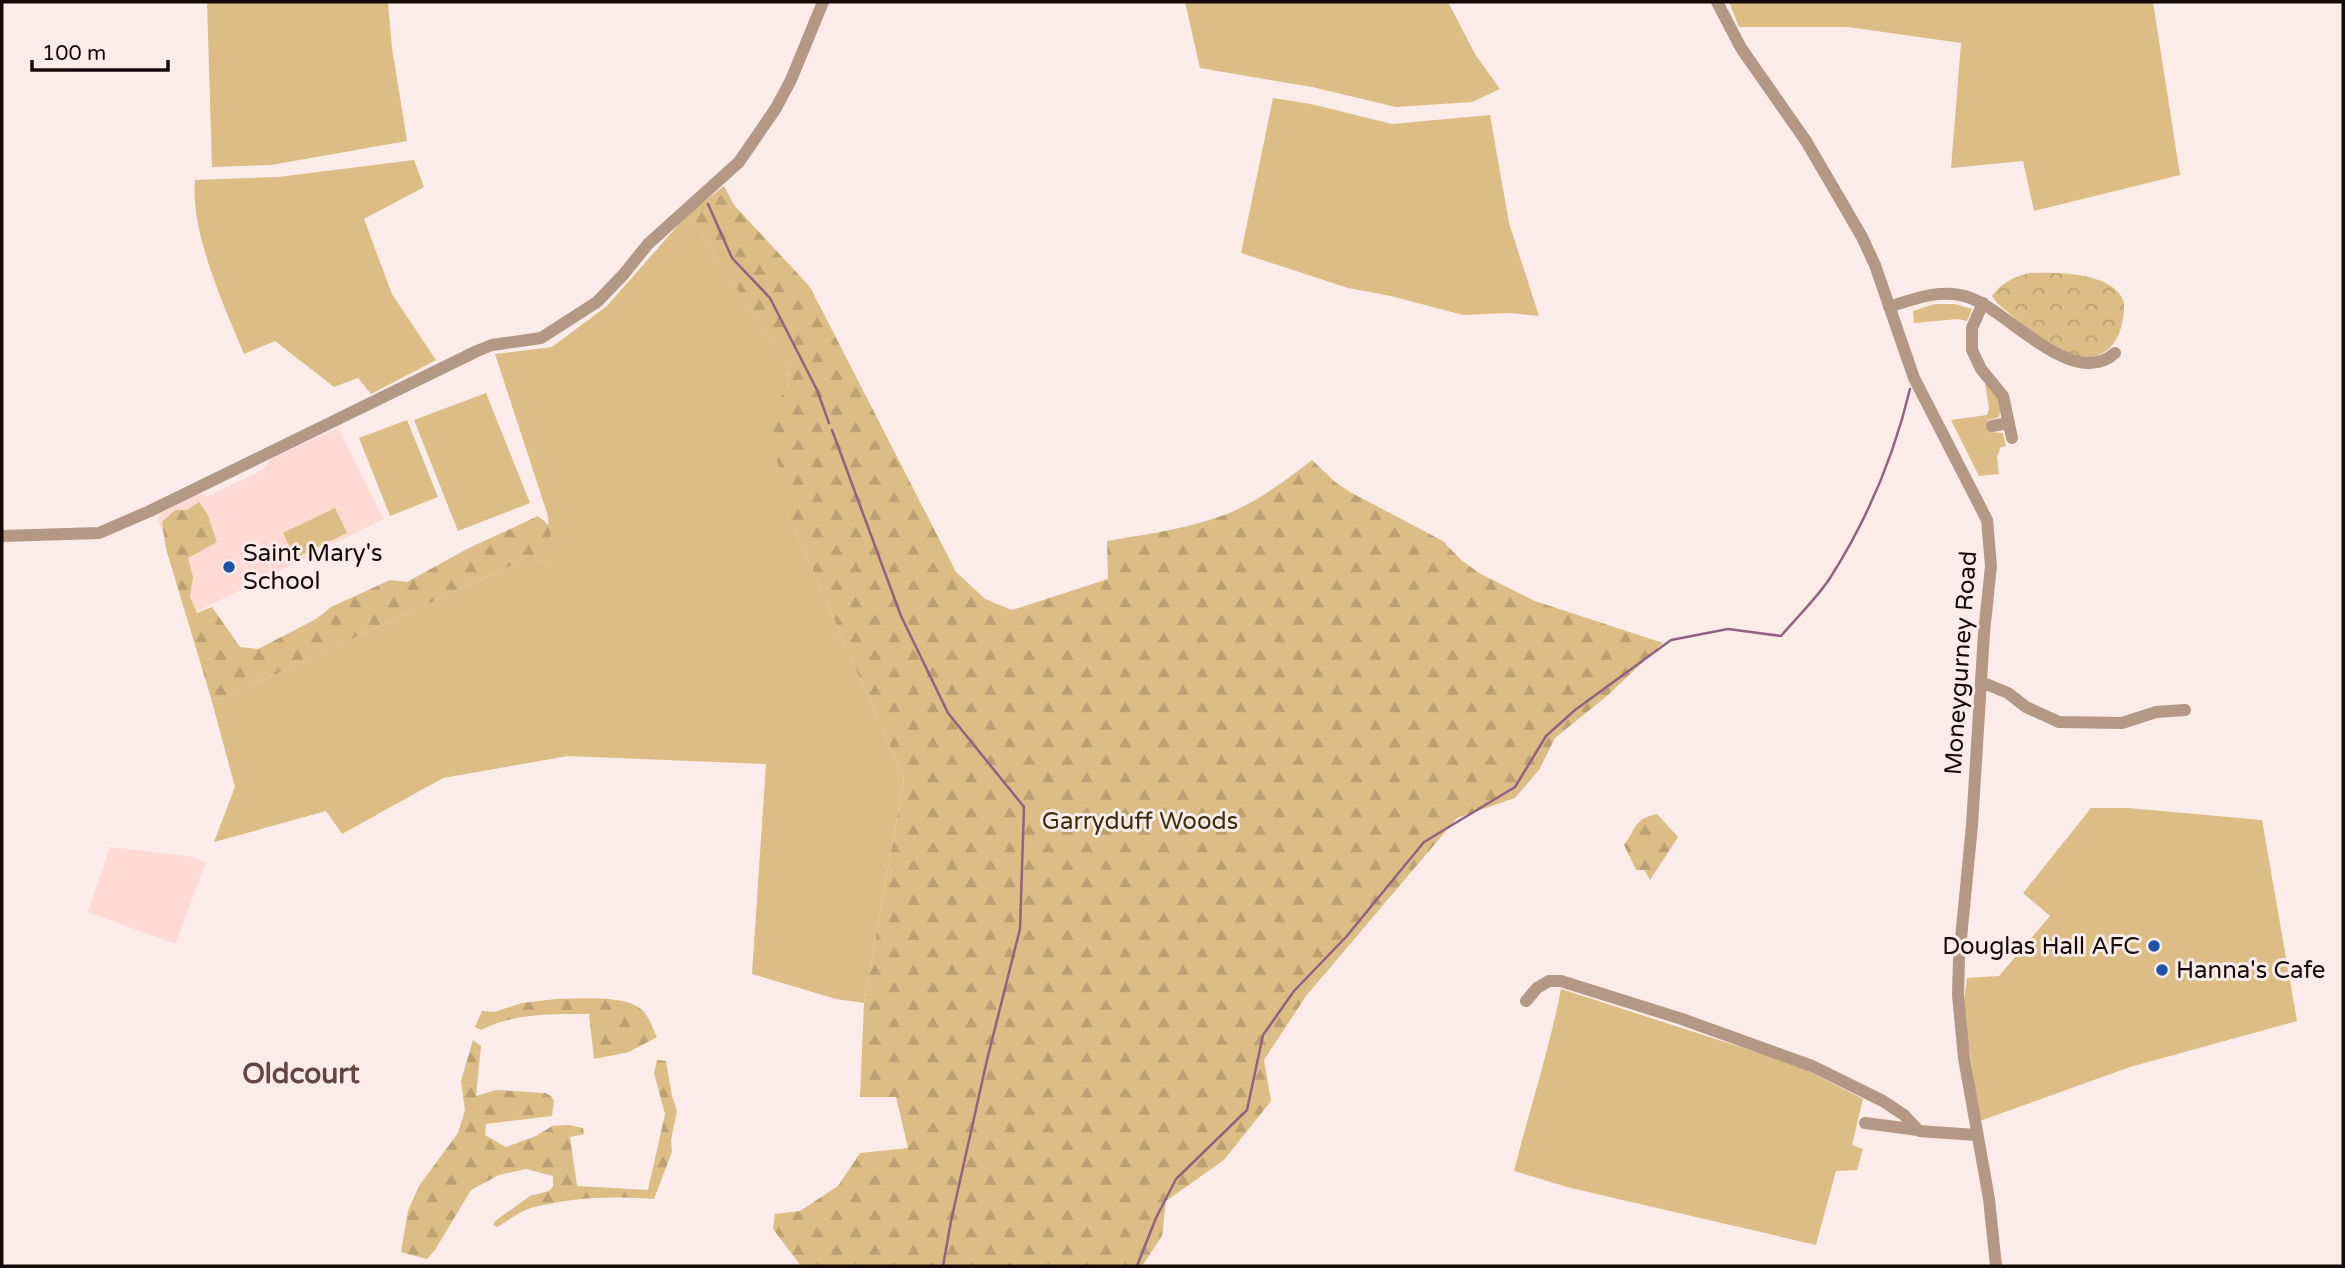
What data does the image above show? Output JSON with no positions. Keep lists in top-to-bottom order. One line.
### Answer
{"streets":{"street":["Moneygurney Road"]},"districts":["Oldcourt"],"parks":["Garryduff Woods"],"places":["Saint Mary's School","Douglas Hall AFC","Hanna's Cafe"],"scale_bar":"100 m"}
